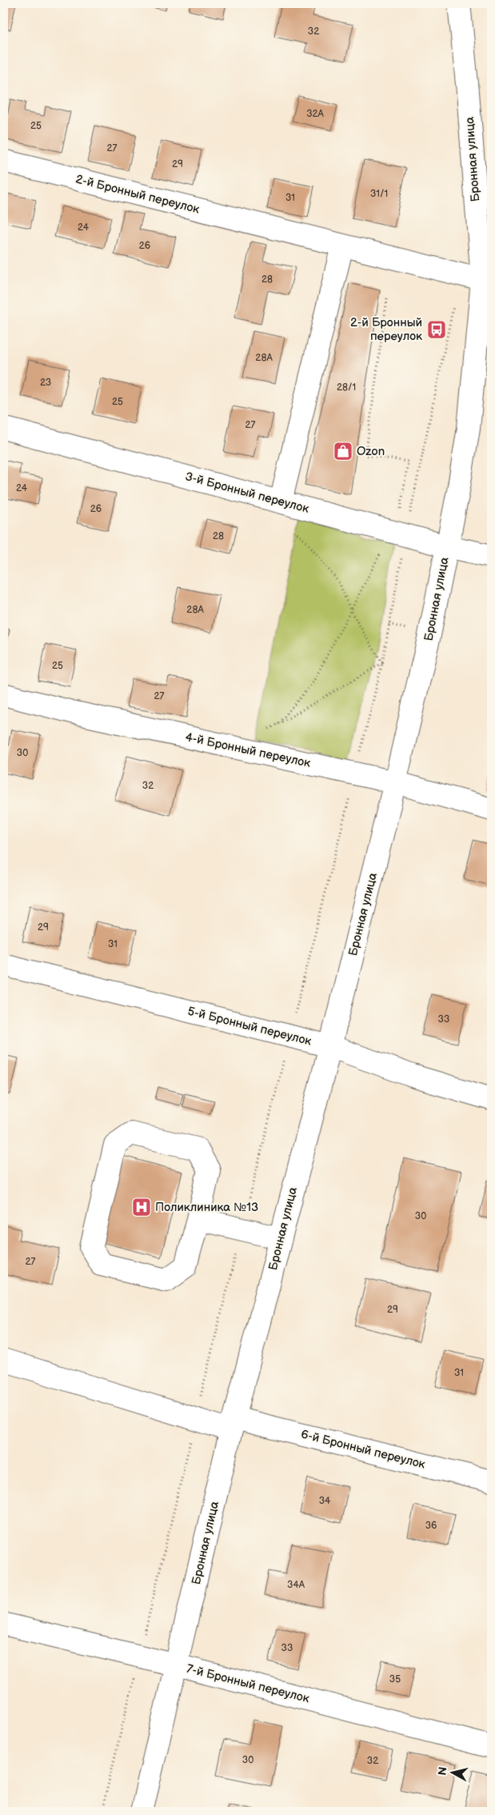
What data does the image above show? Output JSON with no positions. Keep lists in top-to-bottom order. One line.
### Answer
{"streets":{"street":["Бронная улица","2-й Бронный переулок","3-й Бронный переулок","4-й Бронный переулок","5-й Бронный переулок","6-й Бронный переулок","7-й Бронный переулок"]},"crossings":[["Бронная улица","2-й Бронный переулок"],["Бронная улица","3-й Бронный переулок"],["Бронная улица","4-й Бронный переулок"],["Бронная улица","5-й Бронный переулок"],["Бронная улица","6-й Бронный переулок"],["Бронная улица","7-й Бронный переулок"]],"places":{"bus stop":["2-й Бронный переулок"],"shop":["Ozon"],"hospital":["Поликлиника №13"]},"house_numbers":["32","32А","25","27","29","31/1","31","24","26","28","28А","23","28/1","25","27","24","26","28","28А","25","27","30","32","29","31","33","30","27","29","31","34","36","34А","33","35","30","32"],"north":"left"}
